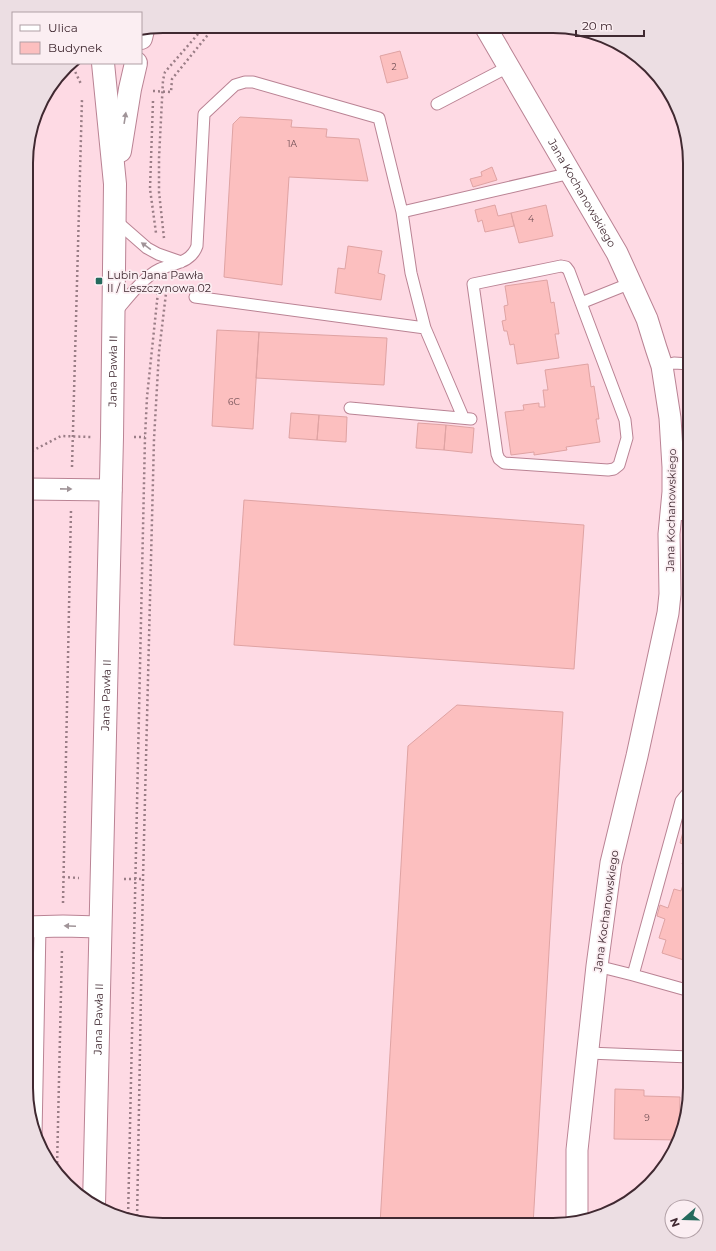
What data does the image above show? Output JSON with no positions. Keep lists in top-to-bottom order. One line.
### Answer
{"streets":{"street":["Jana Kochanowskiego","Jana Pawła II"]},"places":{"transit":["Lubin Jana Pawła II / Leszczynowa 02"]},"house_numbers":["2","1A","4","6C","9"],"legend":["Ulica","Budynek"],"scale_bar":"20 m","north":"left"}
